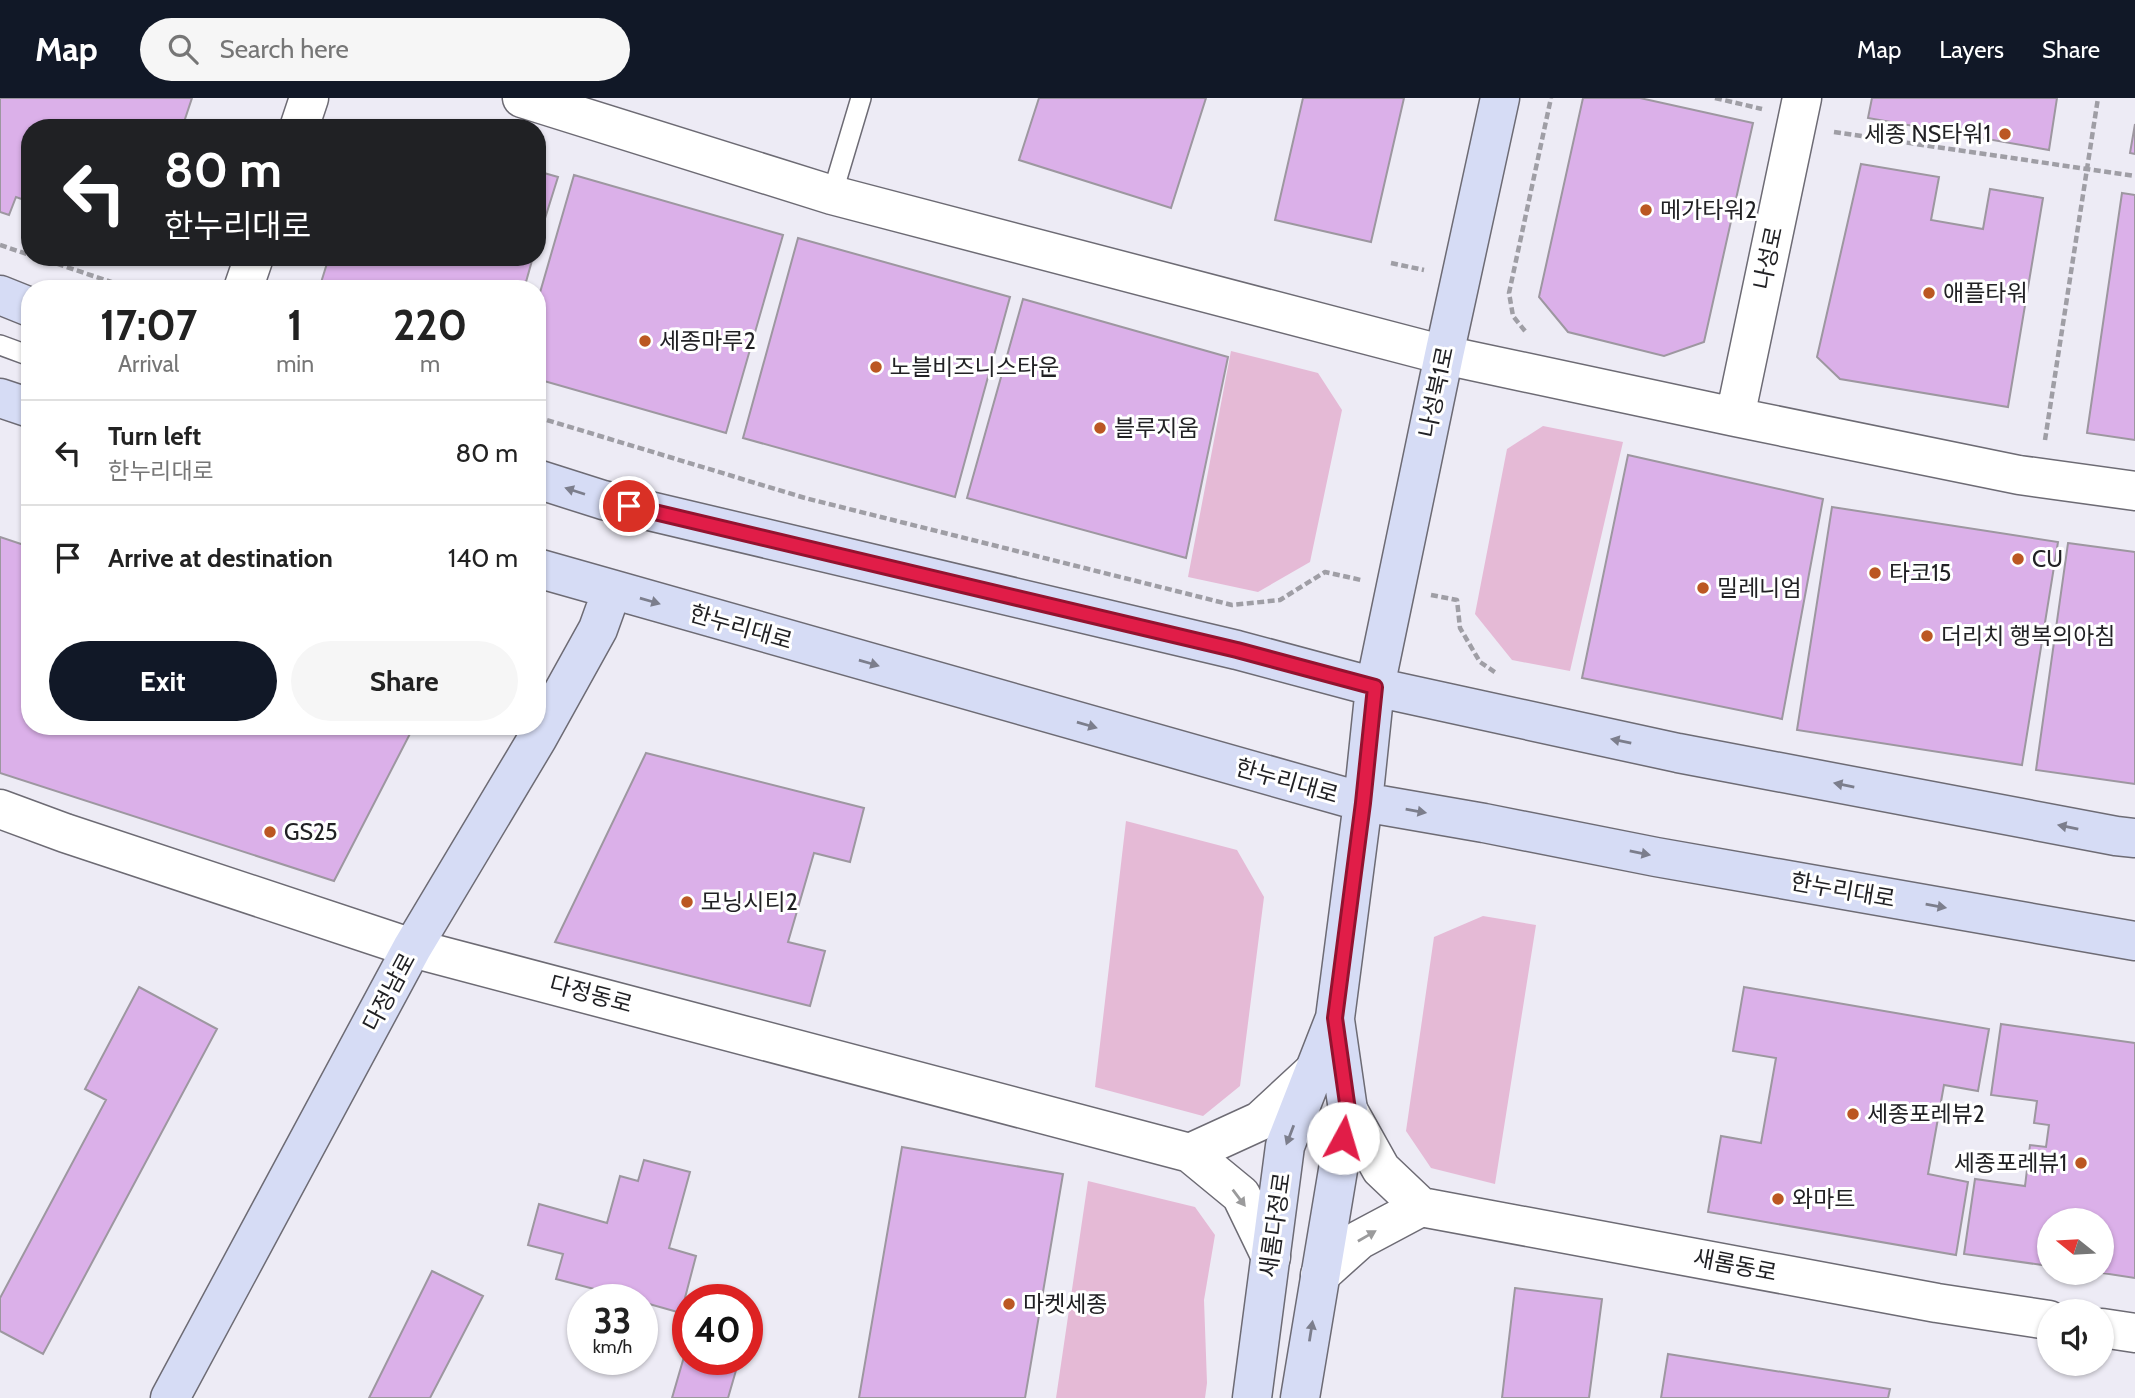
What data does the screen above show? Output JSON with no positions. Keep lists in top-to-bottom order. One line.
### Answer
{"streets":{"street":["나성로","나성북1로","한누리대로","다정남로","다정동로","새롬다정로","새롬동로"]},"crossings":[["나성북1로","새롬다정로"],["한누리대로","다정남로"],["한누리대로","새롬다정로"],["다정남로","다정동로"]],"places":["세종 NS타워1","메가타워2","애플타워","세종마루2","노블비즈니스타운","블루지움","CU","타코15","밀레니엄","더리치 행복의아침","GS25","모닝시티2","세종포레뷰2","세종포레뷰1","와마트","마켓세종"],"north":"left","page":{"header":"Map","search":"Search here","nav":["Map","Layers","Share"],"turn":["80 m","한누리대로"],"eta":["17:07","Arrival","1","min","220","m"],"list":[{"name":"Turn left","note":"한누리대로","value":"80 m"},{"name":"Arrive at destination","value":"140 m"}],"buttons":["Exit","Share"],"speed":"33 km/h","limit":"40"}}
